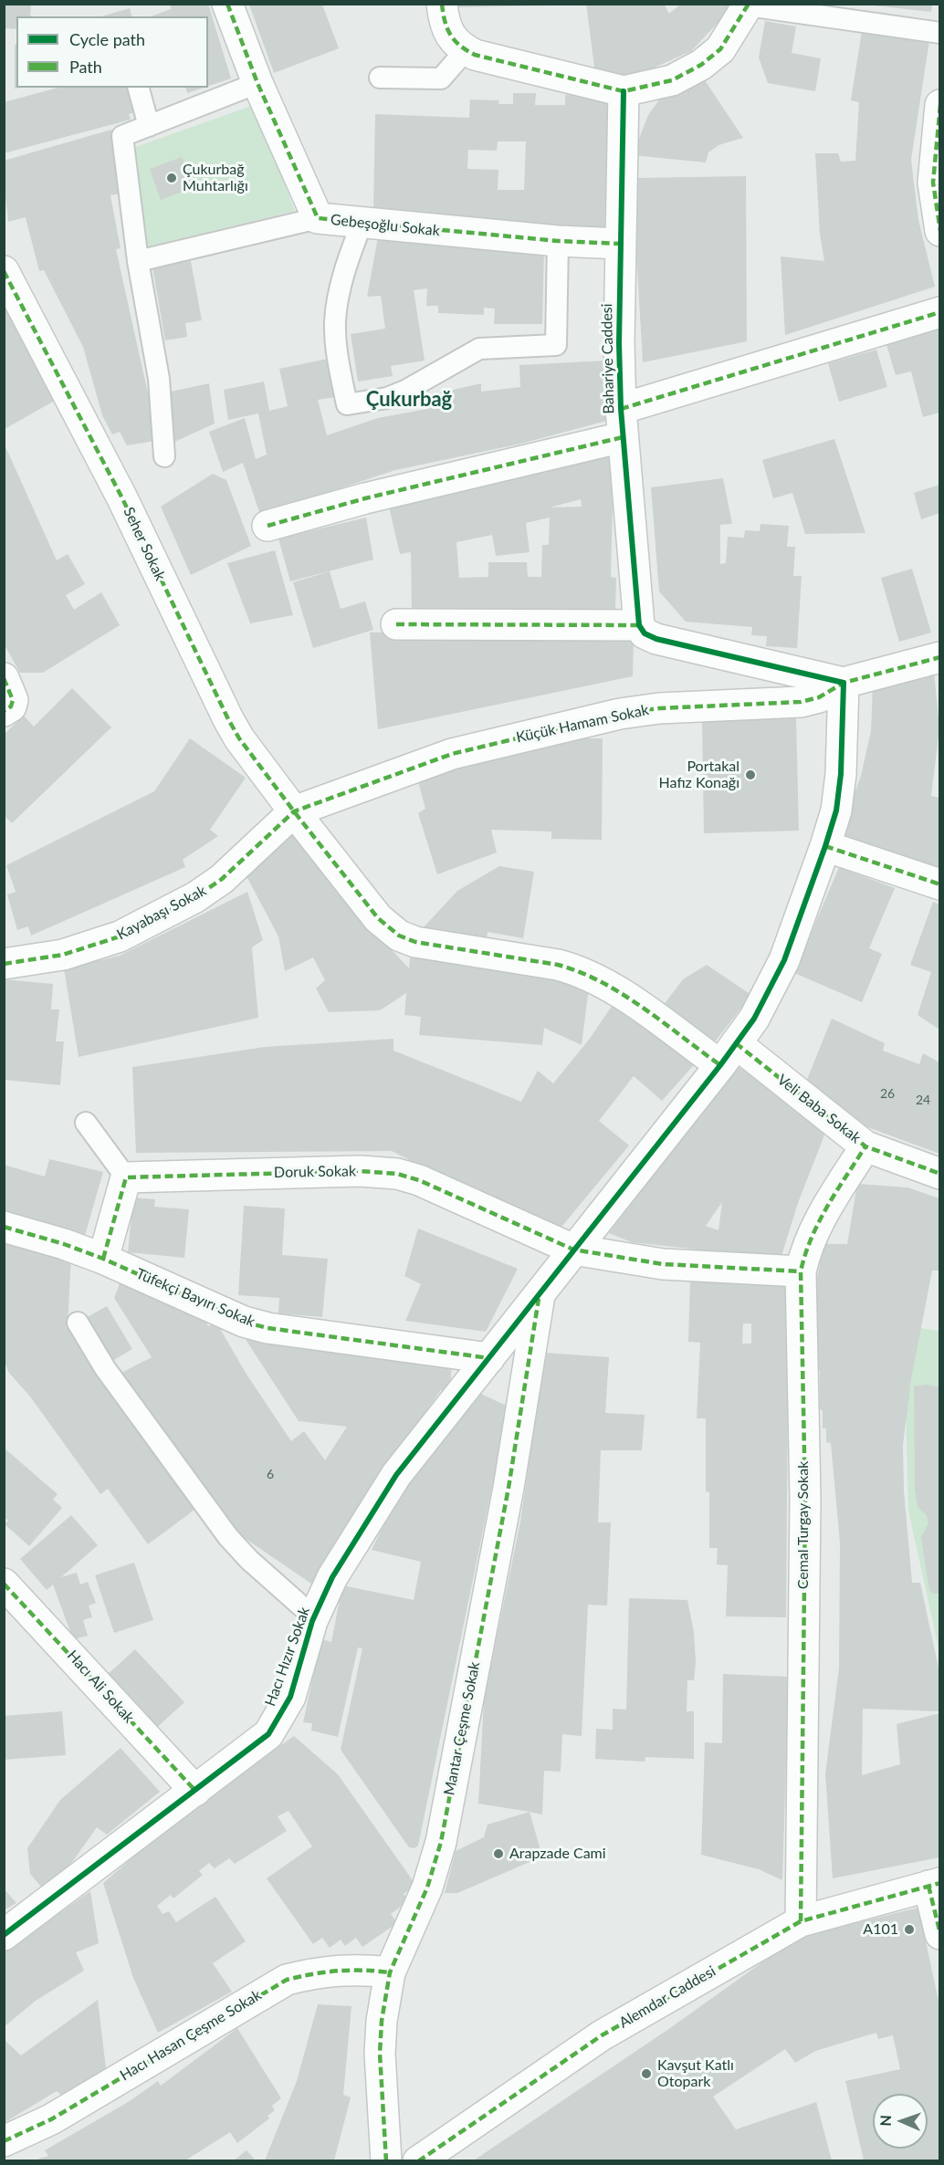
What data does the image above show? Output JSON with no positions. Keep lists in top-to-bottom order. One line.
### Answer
{"streets":{"street":["Gebeşoğlu Sokak","Bahariye Caddesi","Seher Sokak","Küçük Hamam Sokak","Kayabaşı Sokak","Veli Baba Sokak","Doruk Sokak","Tüfekçi Bayırı Sokak","Cemal Turgay Sokak","Hacı Hızır Sokak","Hacı Ali Sokak","Mantar Çeşme Sokak","Alemdar Caddesi","Hacı Hasan Çeşme Sokak"]},"crossings":[["Gebeşoğlu Sokak","Bahariye Caddesi"],["Seher Sokak","Küçük Hamam Sokak"],["Seher Sokak","Kayabaşı Sokak"],["Seher Sokak","Veli Baba Sokak"],["Seher Sokak","Hacı Hızır Sokak"],["Küçük Hamam Sokak","Kayabaşı Sokak"],["Küçük Hamam Sokak","Hacı Hızır Sokak"],["Veli Baba Sokak","Cemal Turgay Sokak"],["Veli Baba Sokak","Hacı Hızır Sokak"],["Doruk Sokak","Cemal Turgay Sokak"],["Doruk Sokak","Hacı Hızır Sokak"],["Tüfekçi Bayırı Sokak","Hacı Hızır Sokak"],["Cemal Turgay Sokak","Alemdar Caddesi"],["Hacı Hızır Sokak","Hacı Ali Sokak"],["Hacı Hızır Sokak","Mantar Çeşme Sokak"],["Mantar Çeşme Sokak","Hacı Hasan Çeşme Sokak"]],"districts":["Çukurbağ"],"places":["Çukurbağ Muhtarlığı","Portakal Hafız Konağı","Arapzade Cami","A101","Kavşut Katlı Otopark"],"house_numbers":["26","24","6"],"legend":["Cycle path","Path"],"north":"left"}
